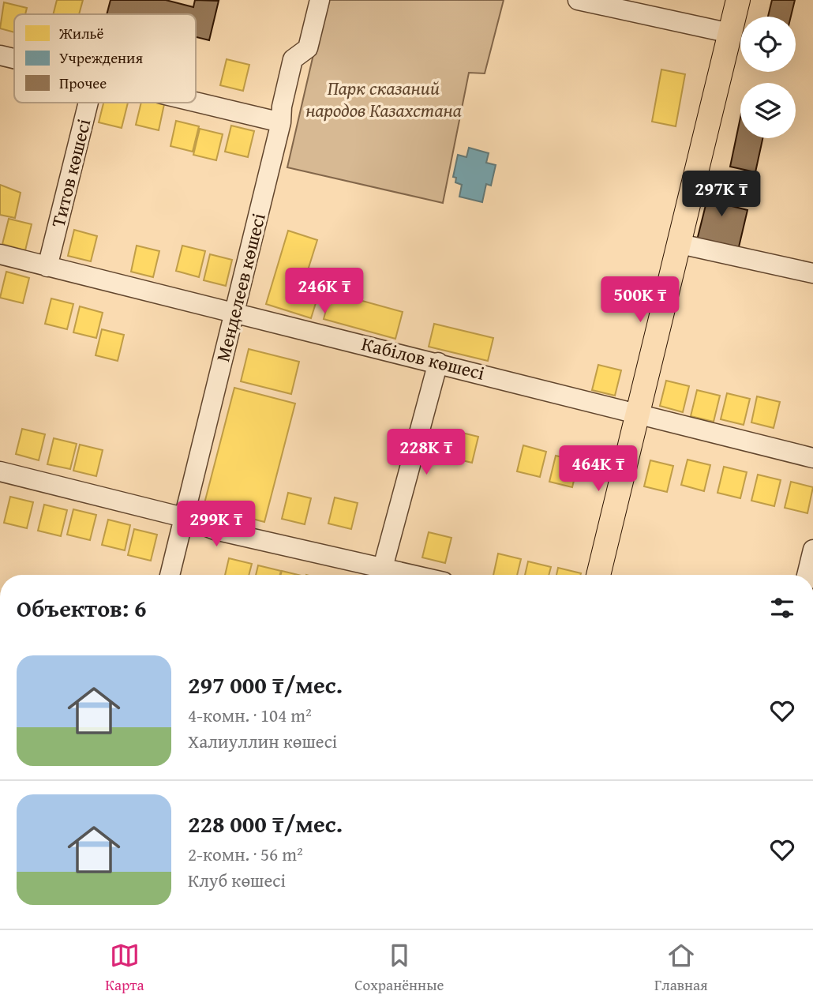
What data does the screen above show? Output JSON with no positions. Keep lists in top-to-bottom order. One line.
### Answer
{"streets":{"street":["Титов көшесі","Менделеев көшесі","Кабілов көшесі"]},"crossings":[["Титов көшесі","Кабілов көшесі"],["Менделеев көшесі","Кабілов көшесі"]],"parks":["Парк сказаний народов Казахстана"],"legend":["Жильё","Учреждения","Прочее"],"page":{"price":["297K ₸","246K ₸","500K ₸","228K ₸","464K ₸","299K ₸"],"heading":"Объектов: 6","list":[{"name":"297 000 ₸/мес.","note":"4-комн. · 104 m² · Халиуллин көшесі"},{"name":"228 000 ₸/мес.","note":"2-комн. · 56 m² · Клуб көшесі"}],"tabs":["Карта","Сохранённые","Главная"]}}
